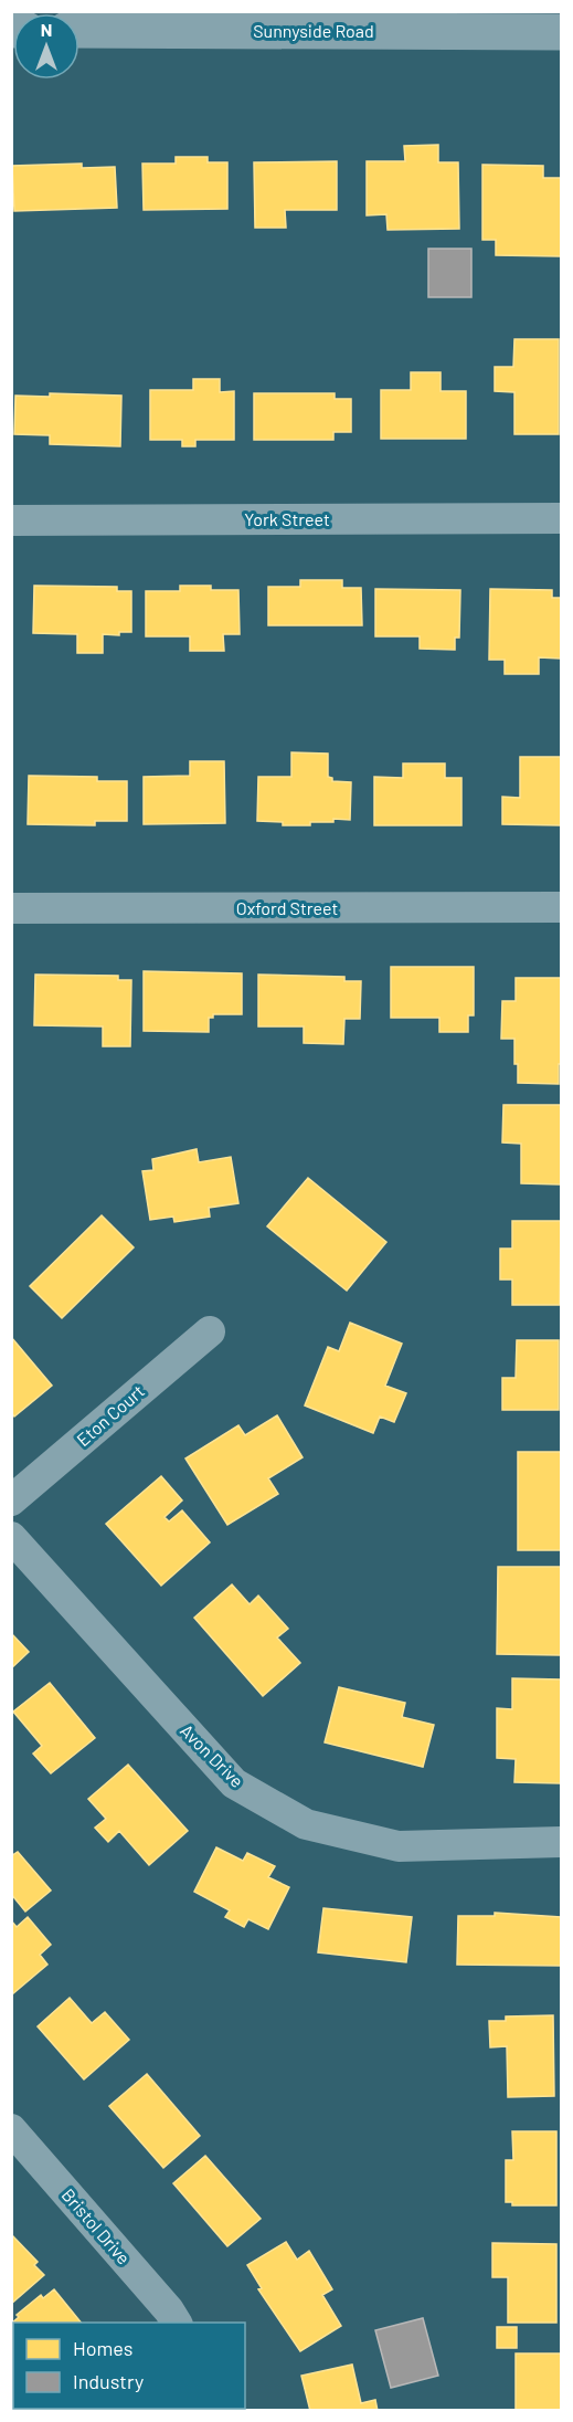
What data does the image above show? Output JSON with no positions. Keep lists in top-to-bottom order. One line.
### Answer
{"streets":{"street":["Sunnyside Road","York Street","Oxford Street","Eton Court","Avon Drive","Bristol Drive"]},"legend":["Homes","Industry"],"north":"top"}
